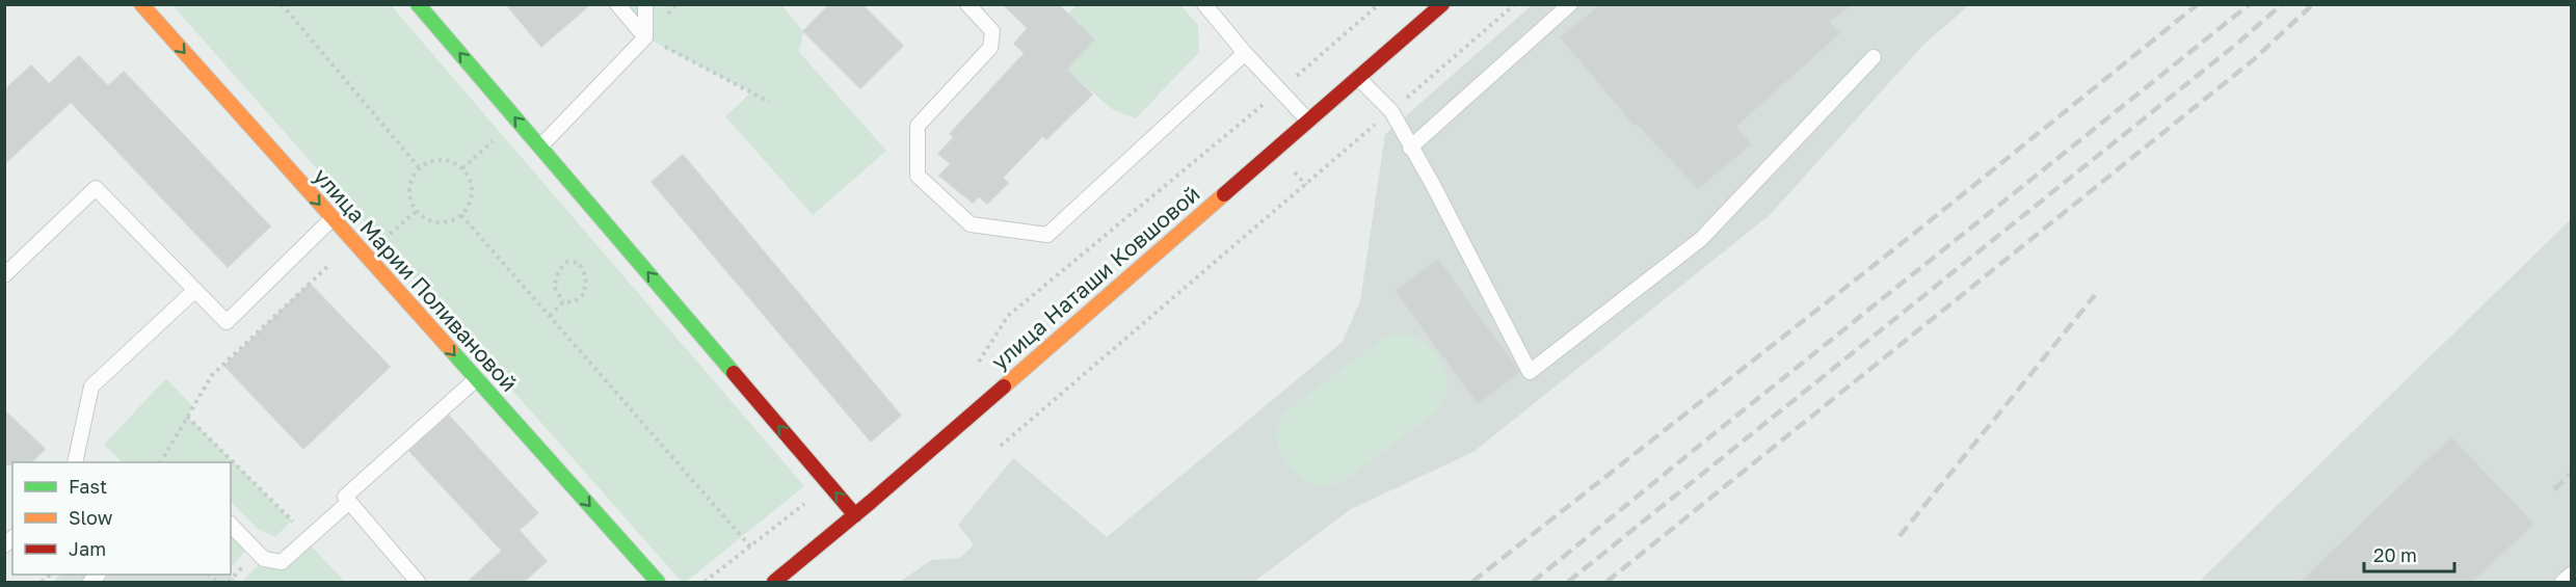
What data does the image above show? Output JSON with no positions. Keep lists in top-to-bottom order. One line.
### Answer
{"streets":{"street":["улица Наташи Ковшовой","улица Марии Поливановой"]},"one_way":["улица Марии Поливановой"],"legend":["Fast","Slow","Jam"],"scale_bar":"20 m"}
